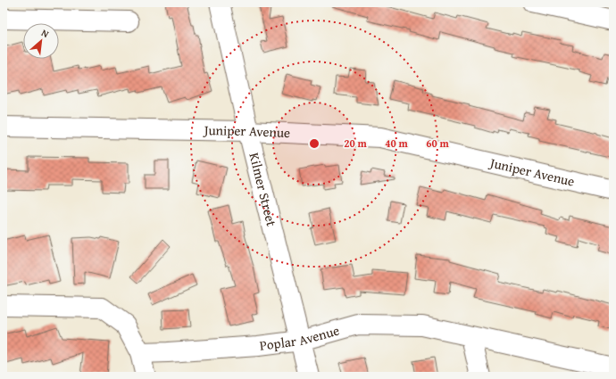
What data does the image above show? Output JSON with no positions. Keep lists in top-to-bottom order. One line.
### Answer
{"streets":{"street":["Juniper Avenue","Kilmer Street","Poplar Avenue"]},"crossings":[["Juniper Avenue","Kilmer Street"],["Kilmer Street","Poplar Avenue"]],"north":"top right","rings":["20 m","40 m","60 m"]}
